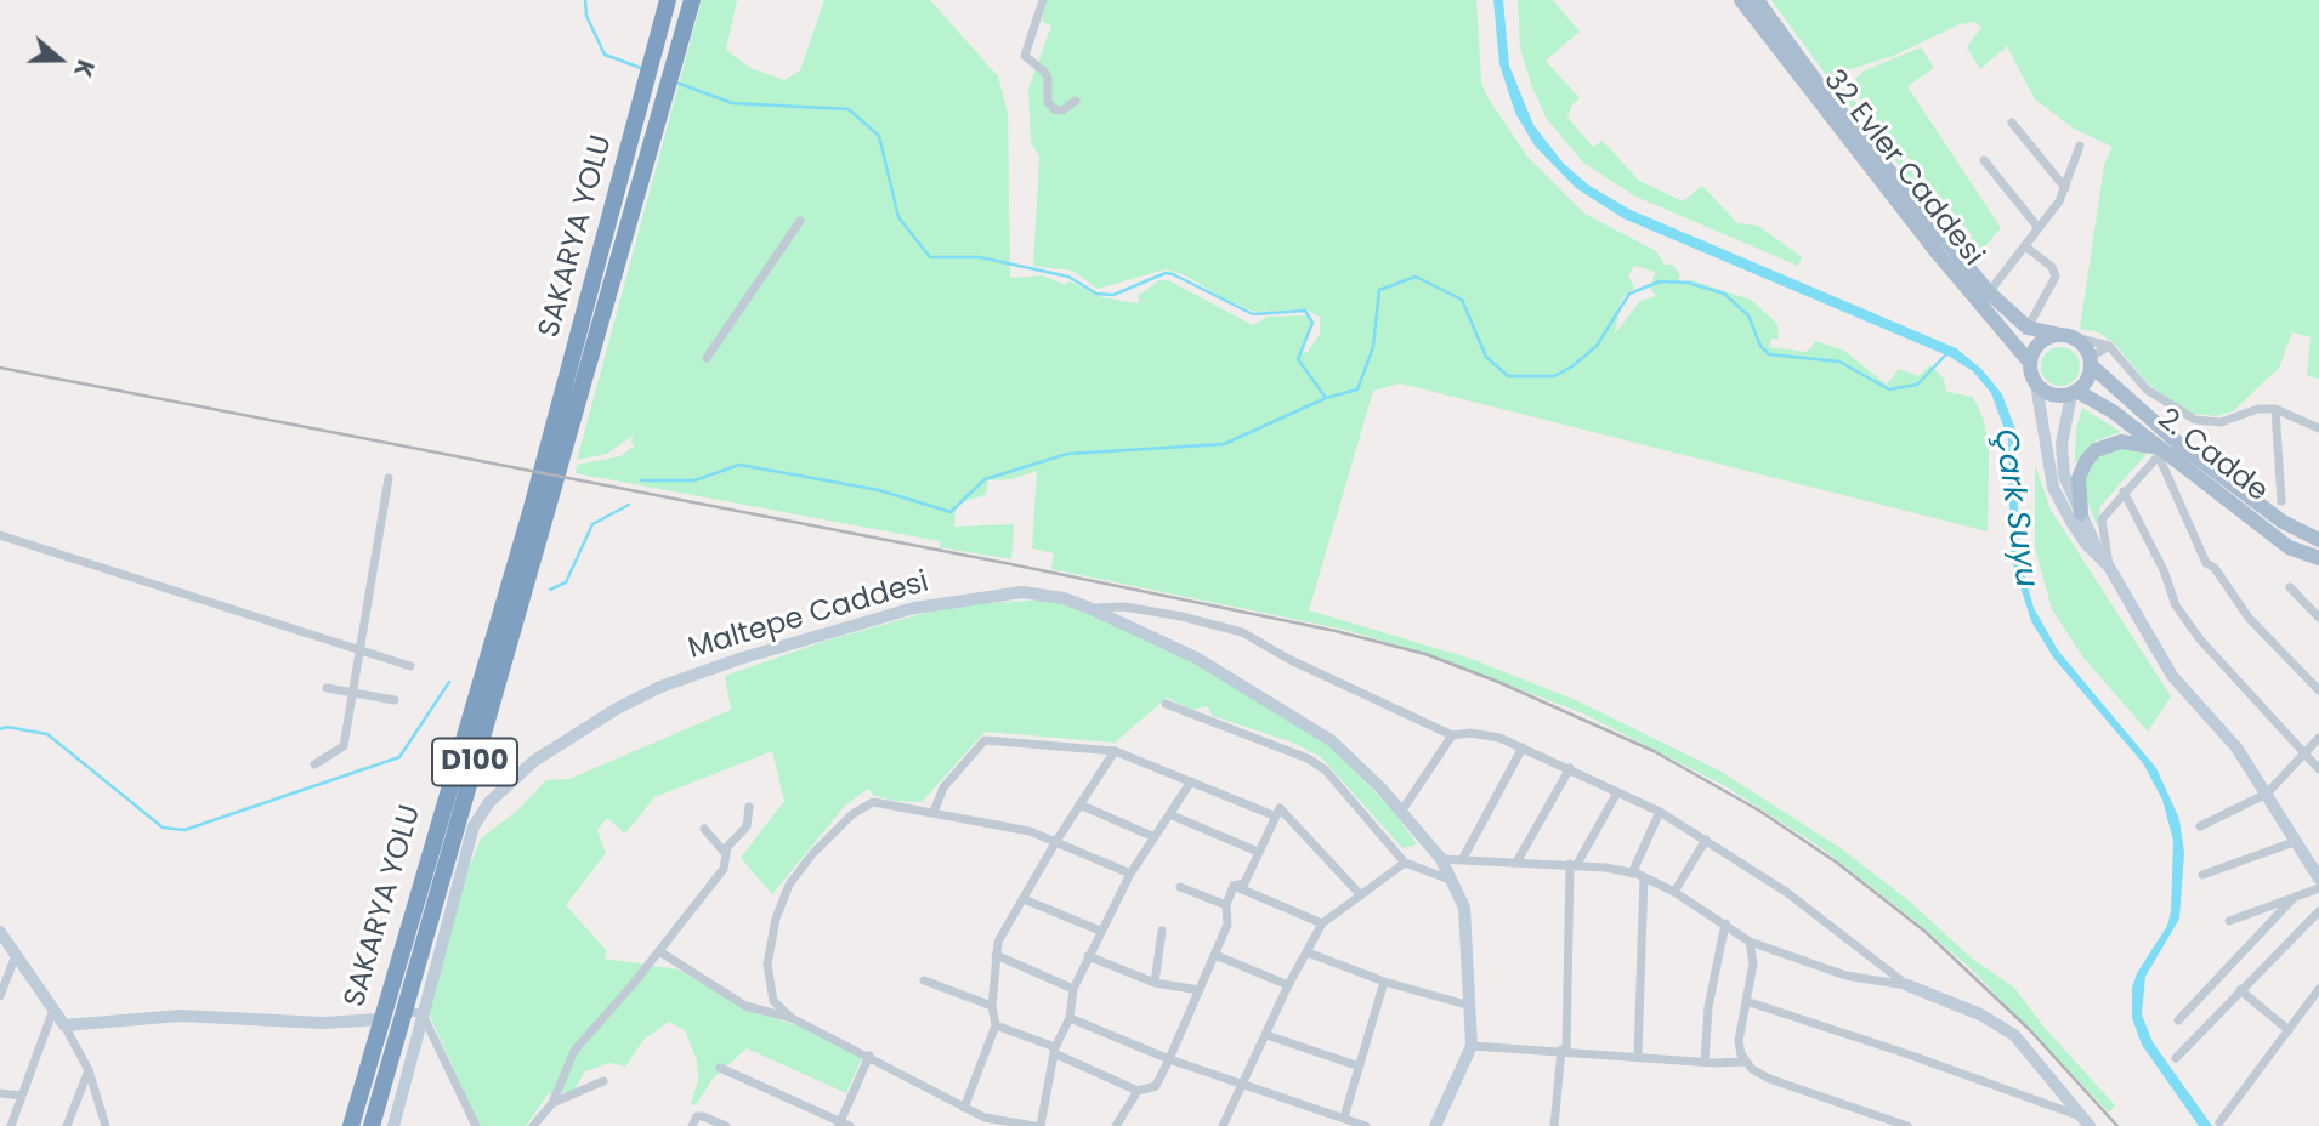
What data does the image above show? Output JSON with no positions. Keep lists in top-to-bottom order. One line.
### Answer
{"streets":{"highway":["SAKARYA YOLU","D100"],"main road":["32 Evler Caddesi","2. Cadde"],"street":["Maltepe Caddesi"]},"crossings":[["32 Evler Caddesi","2. Cadde"],["SAKARYA YOLU","D100"],["Maltepe Caddesi","D100"]],"water":["Çark Suyu"],"north":"right"}
